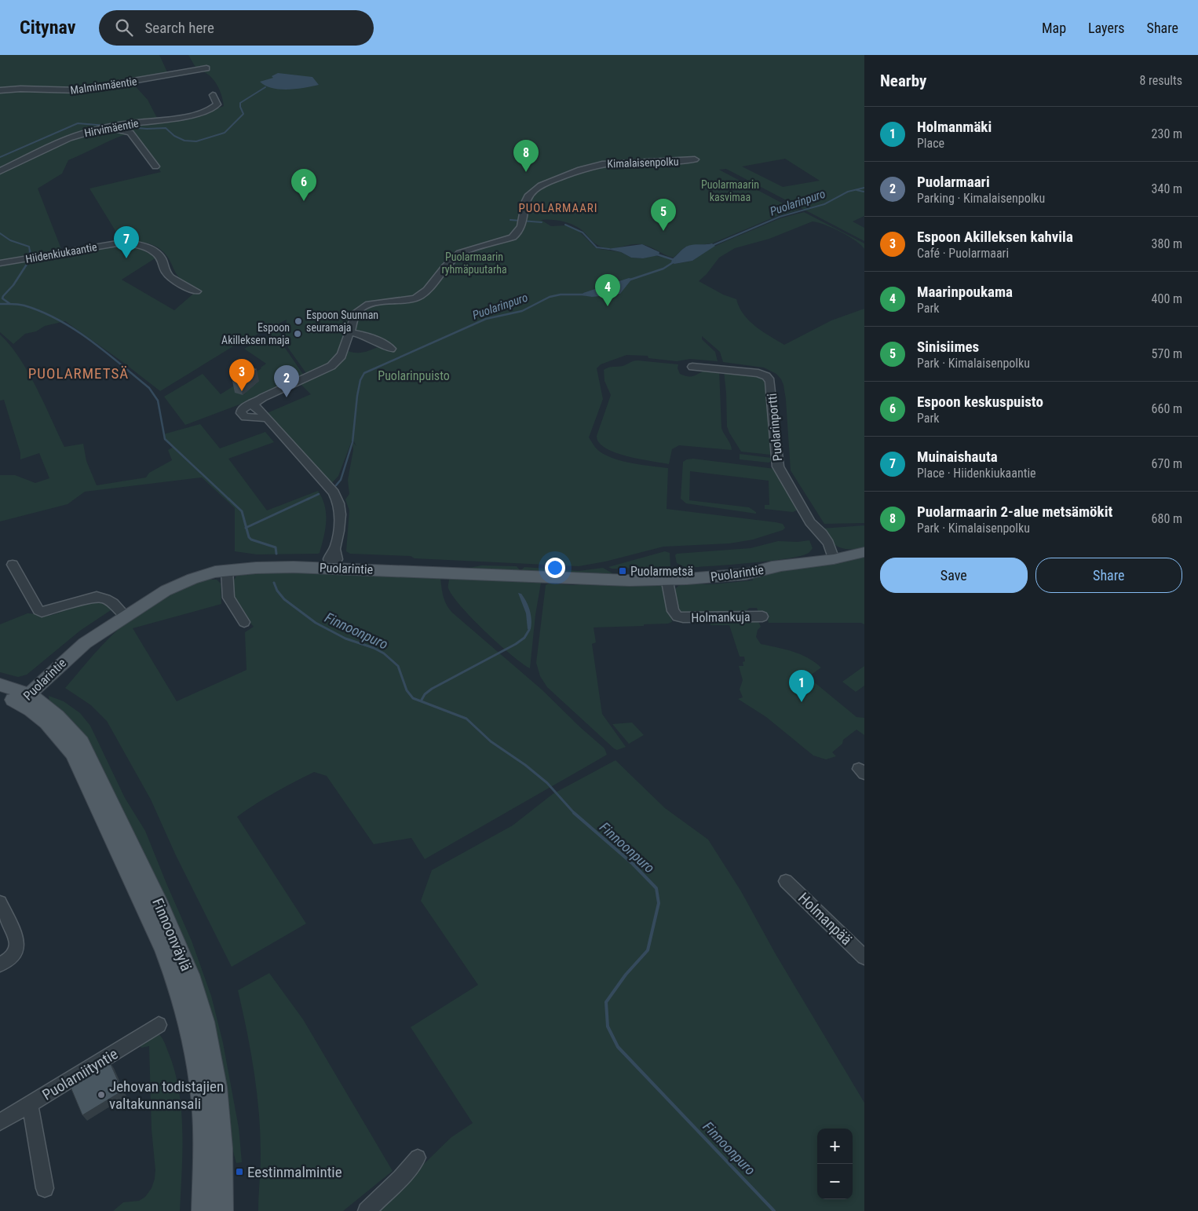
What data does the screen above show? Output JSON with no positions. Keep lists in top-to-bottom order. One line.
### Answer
{"streets":{"main road":["Puolarintie","Finnoonväylä"],"street":["Malminmäentie","Hirvimäentie","Kimalaisenpolku","Hiidenkiukaantie","Puolarinportti","Holmankuja","Holmanpää","Puolarniityntie"]},"crossings":[["Kimalaisenpolku","Puolarintie"],["Puolarinportti","Puolarintie"],["Puolarintie","Holmankuja"],["Puolarintie","Finnoonväylä"]],"districts":["PUOLARMAARI","PUOLARMETSÄ"],"water":["Puolarinpuro","Finnoonpuro"],"parks":["Puolarmaarin kasvimaa","Puolarmaarin ryhmäpuutarha","Puolarinpuisto"],"places":{"other":["Espoon Suunnan seuramaja","Espoon Akilleksen maja","Jehovan todistajien valtakunnansali"],"transit":["Puolarmetsä","Eestinmalmintie"]},"page":{"header":"Citynav","search":"Search here","nav":["Map","Layers","Share"],"heading":["Nearby","8 results"],"list":[{"mark":"1","name":"Holmanmäki","note":"Place","value":"230 m"},{"mark":"2","name":"Puolarmaari","note":"Parking · Kimalaisenpolku","value":"340 m"},{"mark":"3","name":"Espoon Akilleksen kahvila","note":"Café · Puolarmaari","value":"380 m"},{"mark":"4","name":"Maarinpoukama","note":"Park","value":"400 m"},{"mark":"5","name":"Sinisiimes","note":"Park · Kimalaisenpolku","value":"570 m"},{"mark":"6","name":"Espoon keskuspuisto","note":"Park","value":"660 m"},{"mark":"7","name":"Muinaishauta","note":"Place · Hiidenkiukaantie","value":"670 m"},{"mark":"8","name":"Puolarmaarin 2-alue metsämökit","note":"Park · Kimalaisenpolku","value":"680 m"}],"pins":["8","6","5","7","4","3","2","1"],"buttons":["Save","Share"],"map_buttons":["+","−"]}}
